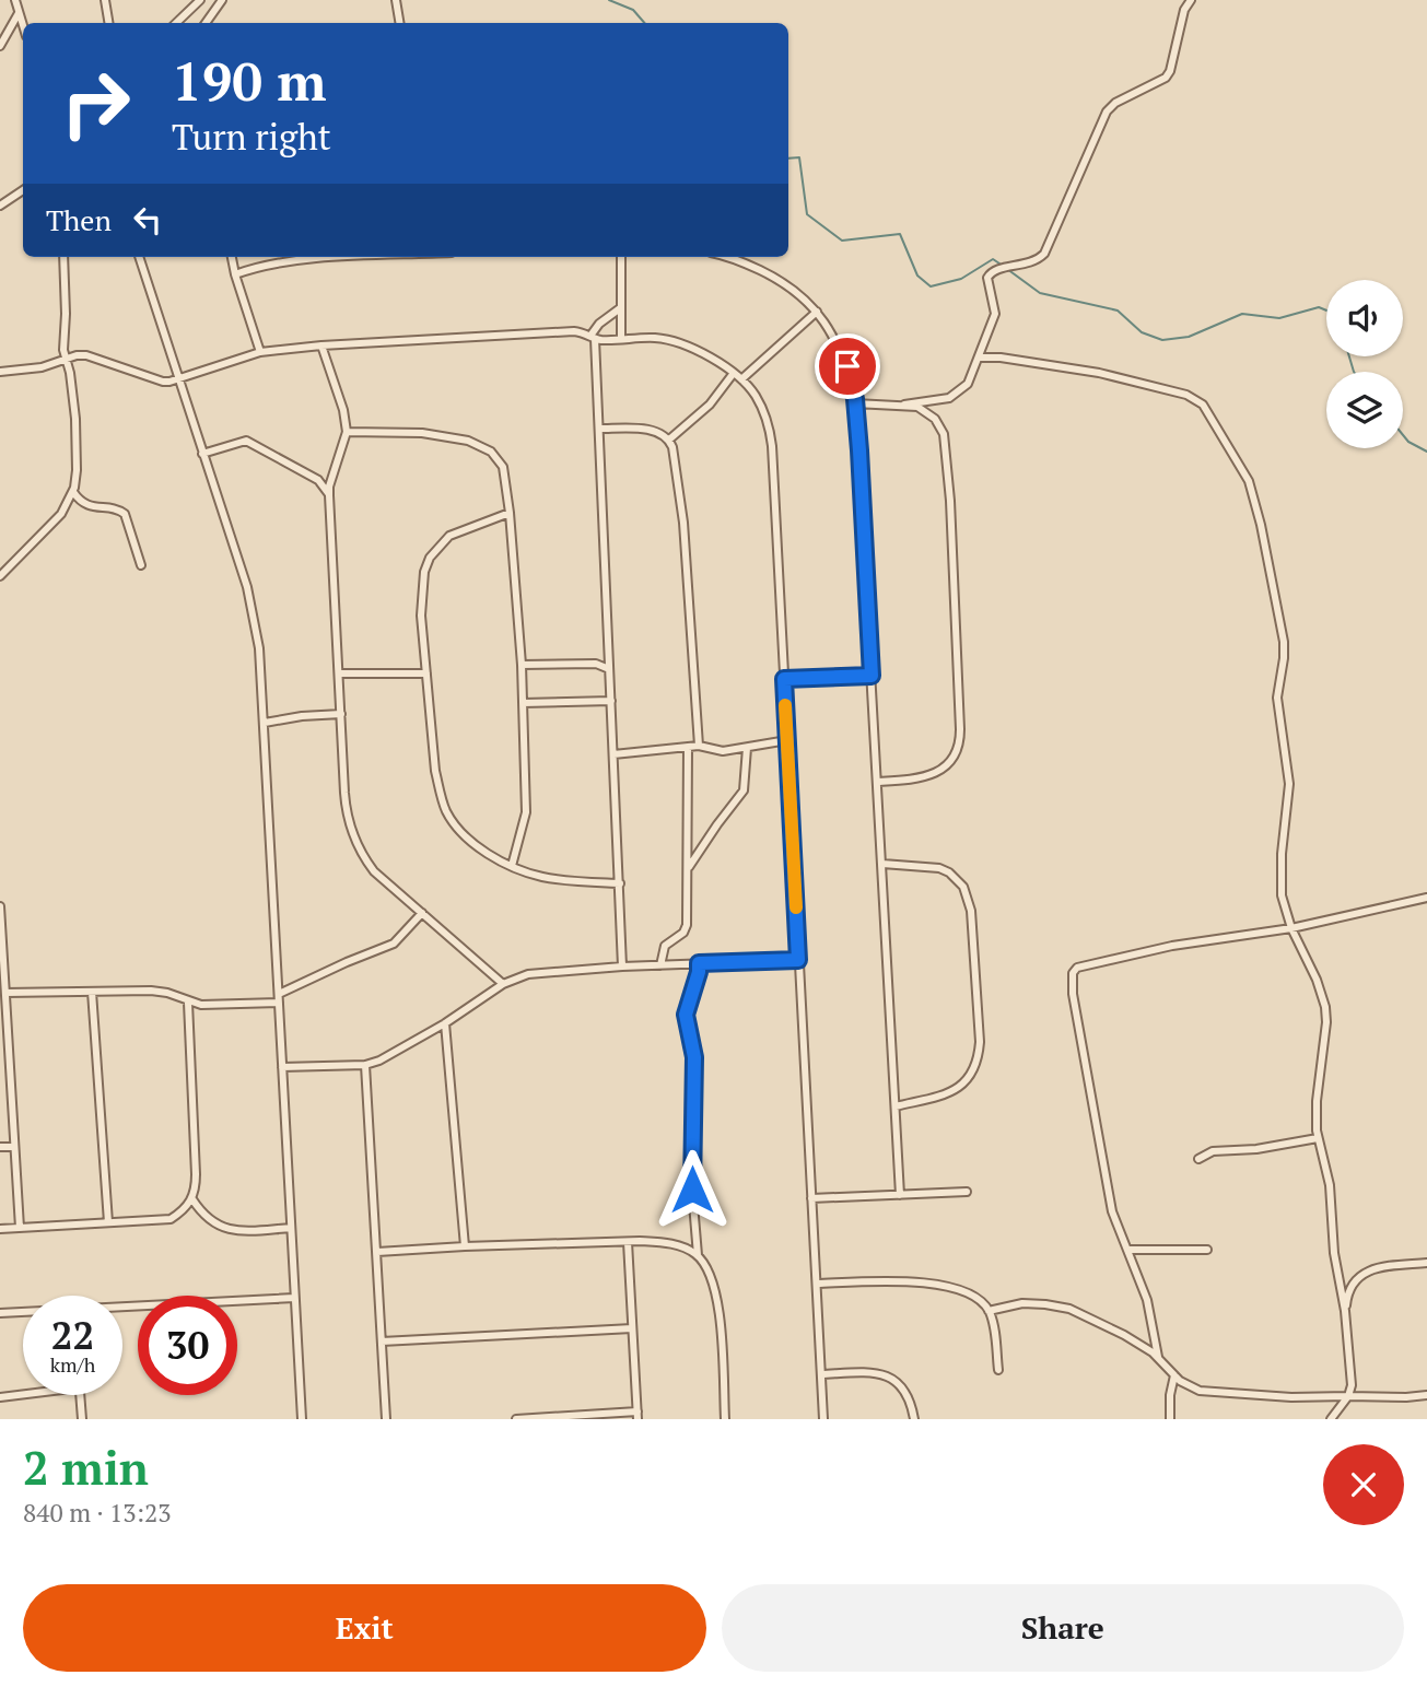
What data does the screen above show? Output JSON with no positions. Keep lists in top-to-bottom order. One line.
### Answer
{"page":{"turn":["190 m","Turn right"],"then":"Then","speed":"22 km/h","limit":"30","heading":["2 min","840 m · 13:23"],"buttons":["Exit","Share"]}}
